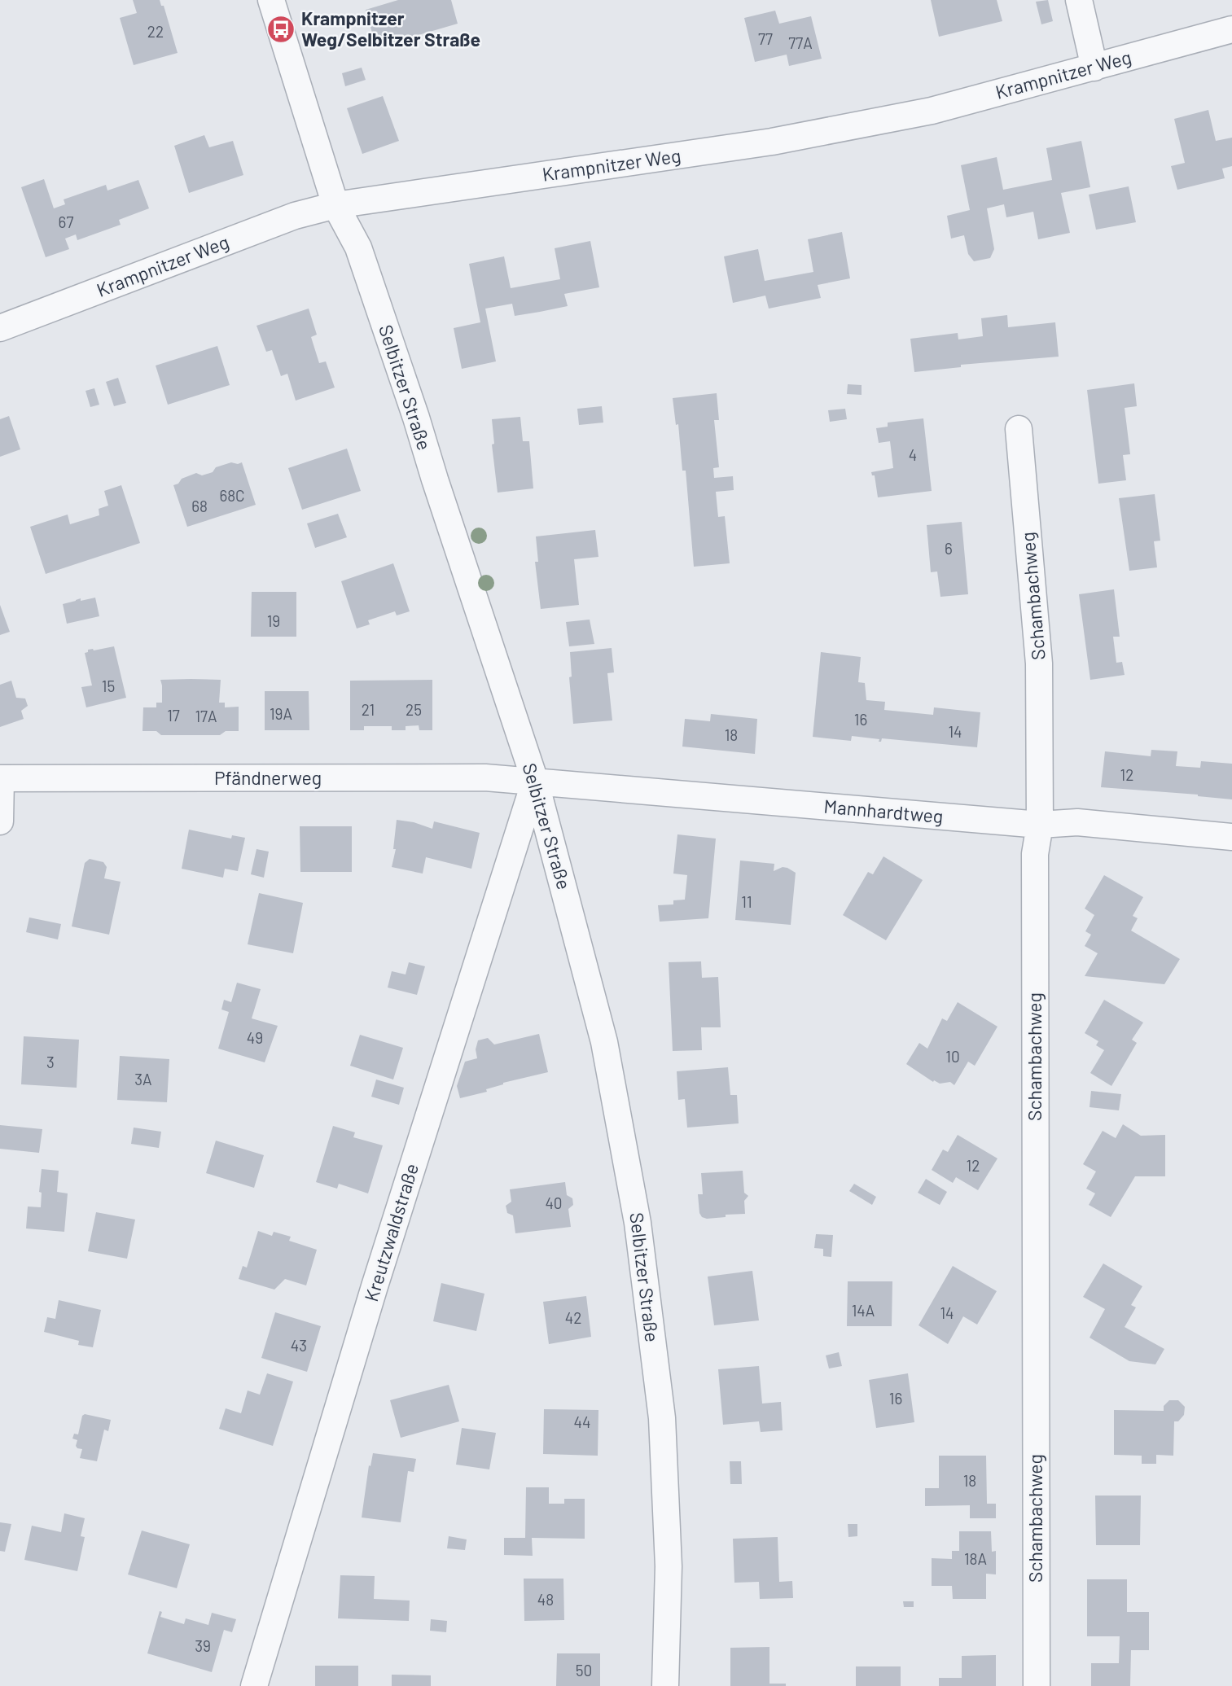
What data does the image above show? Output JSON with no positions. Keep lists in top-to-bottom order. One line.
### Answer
{"streets":{"street":["Krampnitzer Weg","Selbitzer Straße","Schambachweg","Pfändnerweg","Mannhardtweg","Kreutzwaldstraße"]},"crossings":[["Krampnitzer Weg","Selbitzer Straße"],["Selbitzer Straße","Pfändnerweg"],["Selbitzer Straße","Mannhardtweg"],["Selbitzer Straße","Kreutzwaldstraße"],["Schambachweg","Mannhardtweg"],["Pfändnerweg","Mannhardtweg"],["Pfändnerweg","Kreutzwaldstraße"],["Mannhardtweg","Kreutzwaldstraße"]],"places":{"bus stop":["Krampnitzer Weg/Selbitzer Straße"]},"house_numbers":["22","77","77A","67","4","68C","68","6","19","15","21","25","19A","17","17A","16","14","18","12","11","49","10","3","3A","12","40","14A","14","42","43","16","44","18","18A","48","39","50"]}
